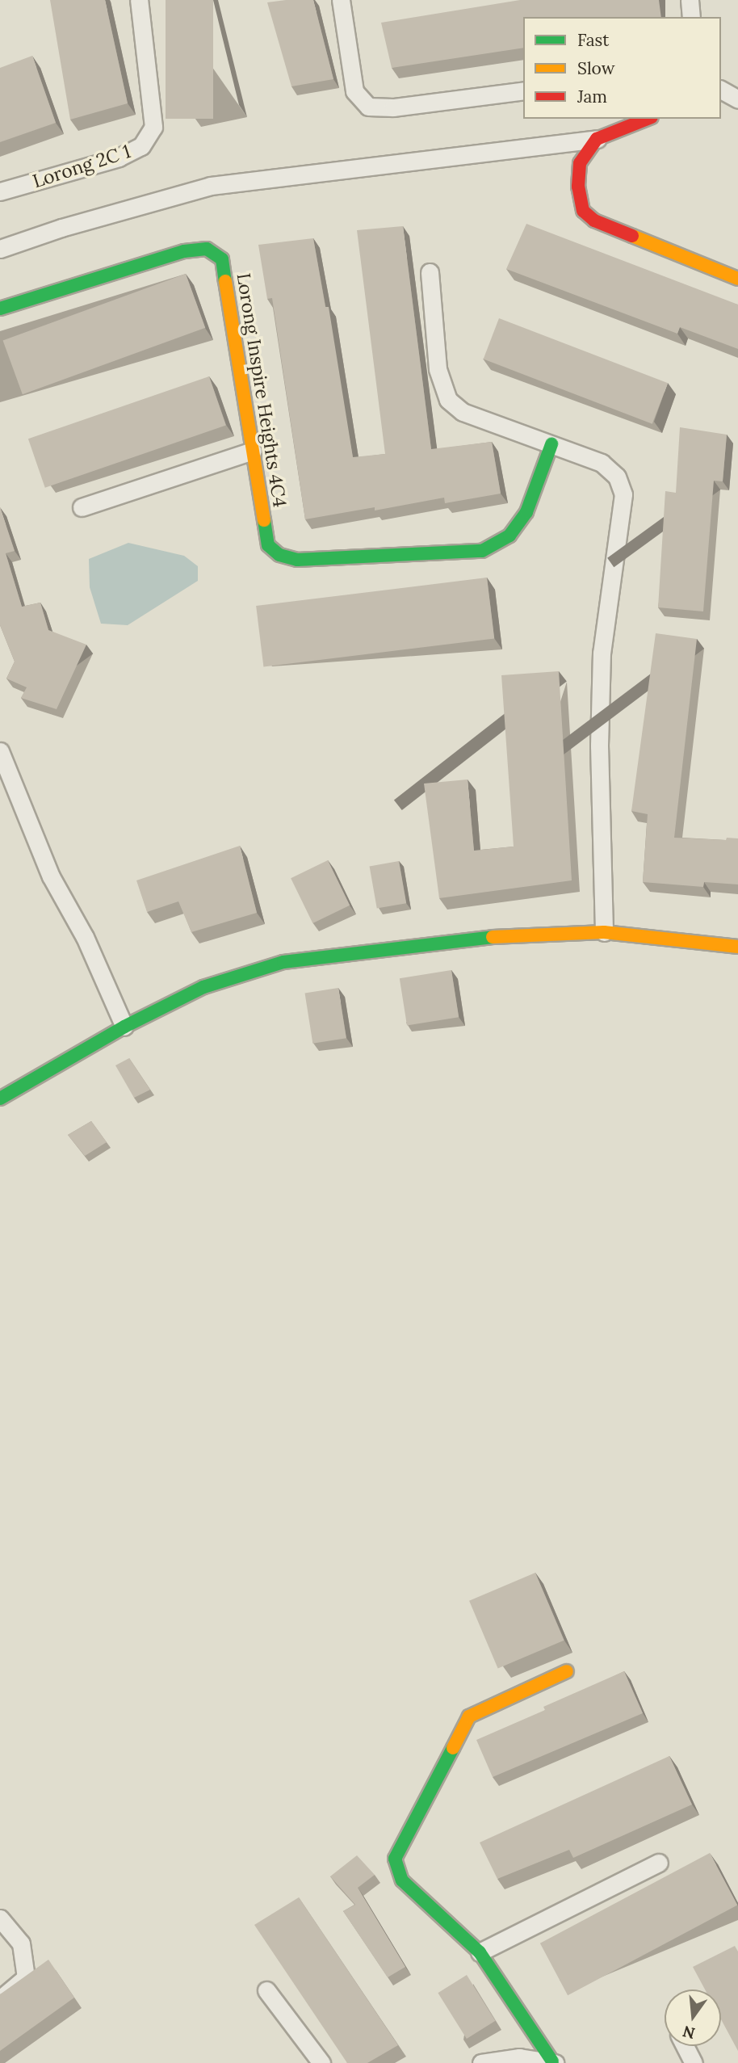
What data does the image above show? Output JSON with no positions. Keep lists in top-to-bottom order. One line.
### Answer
{"streets":{"street":["Lorong 2C 1","Lorong Inspire Heights 4C4"]},"legend":["Fast","Slow","Jam"],"north":"bottom"}
